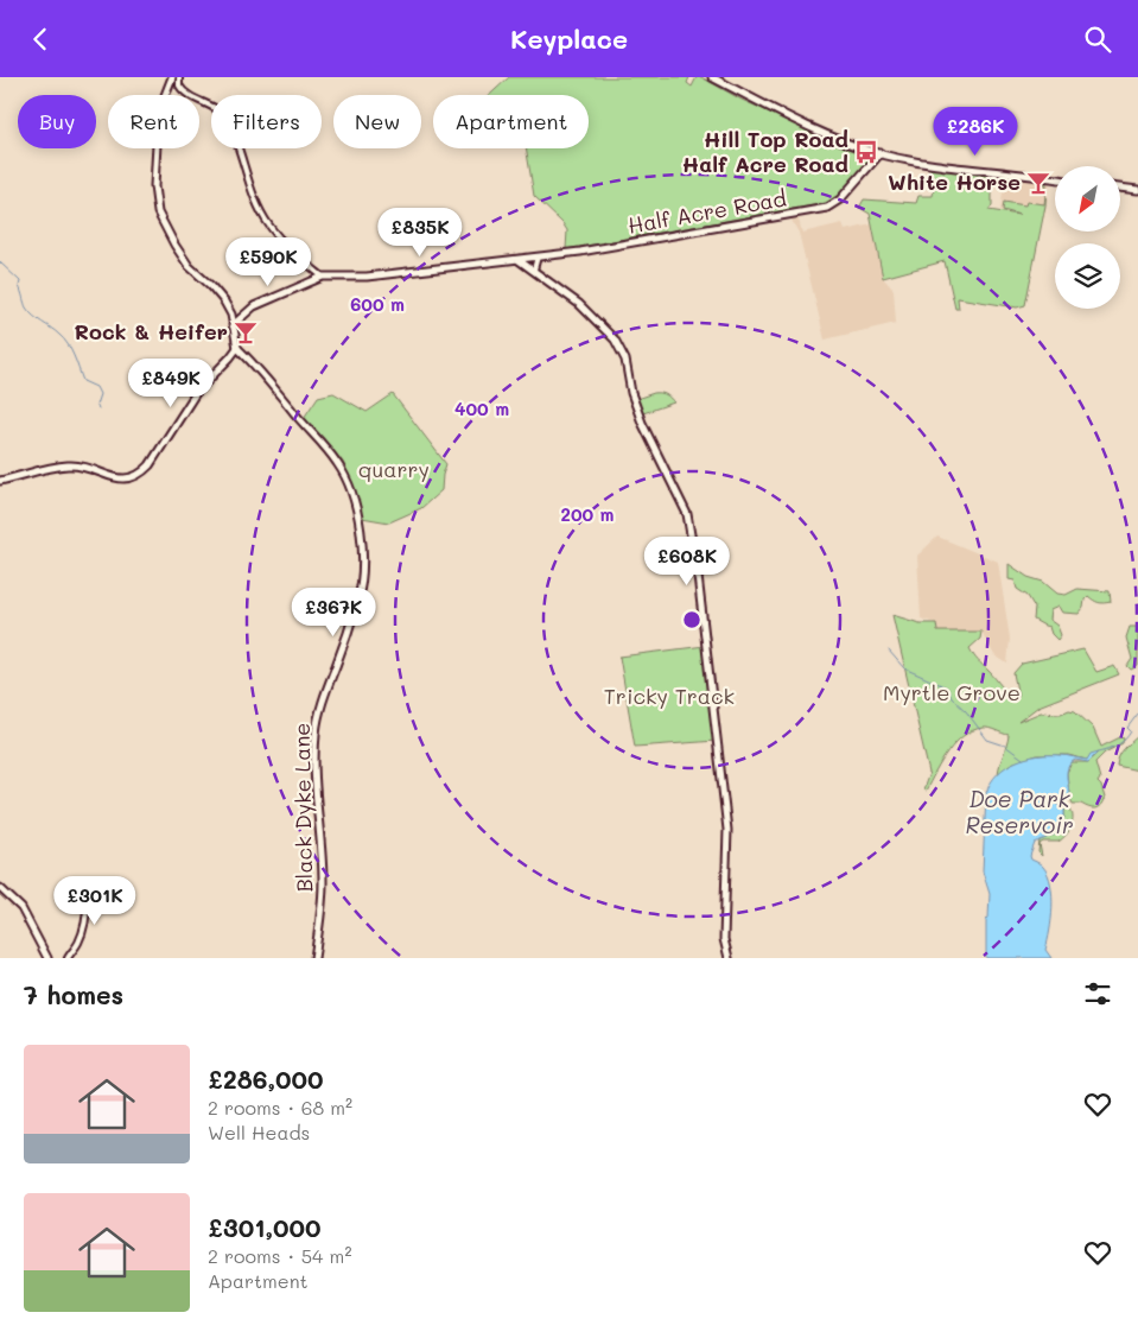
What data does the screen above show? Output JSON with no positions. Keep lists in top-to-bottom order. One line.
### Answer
{"streets":{"street":["Half Acre Road","Black Dyke Lane"]},"water":["Doe Park Reservoir"],"parks":["quarry","Myrtle Grove","Tricky Track"],"places":{"bus stop":["Hill Top Road Half Acre Road"],"bar":["White Horse","Rock & Heifer"]},"north":"bottom left","page":{"header":"Keyplace","chip":["Buy","Rent","Filters","New","Apartment"],"price":["£286K","£835K","£590K","£849K","£608K","£367K","£301K"],"heading":"7 homes","list":[{"name":"£286,000","note":"2 rooms · 68 m² · Well Heads"},{"name":"£301,000","note":"2 rooms · 54 m² · Apartment"}]},"rings":["600 m","400 m","200 m"]}
